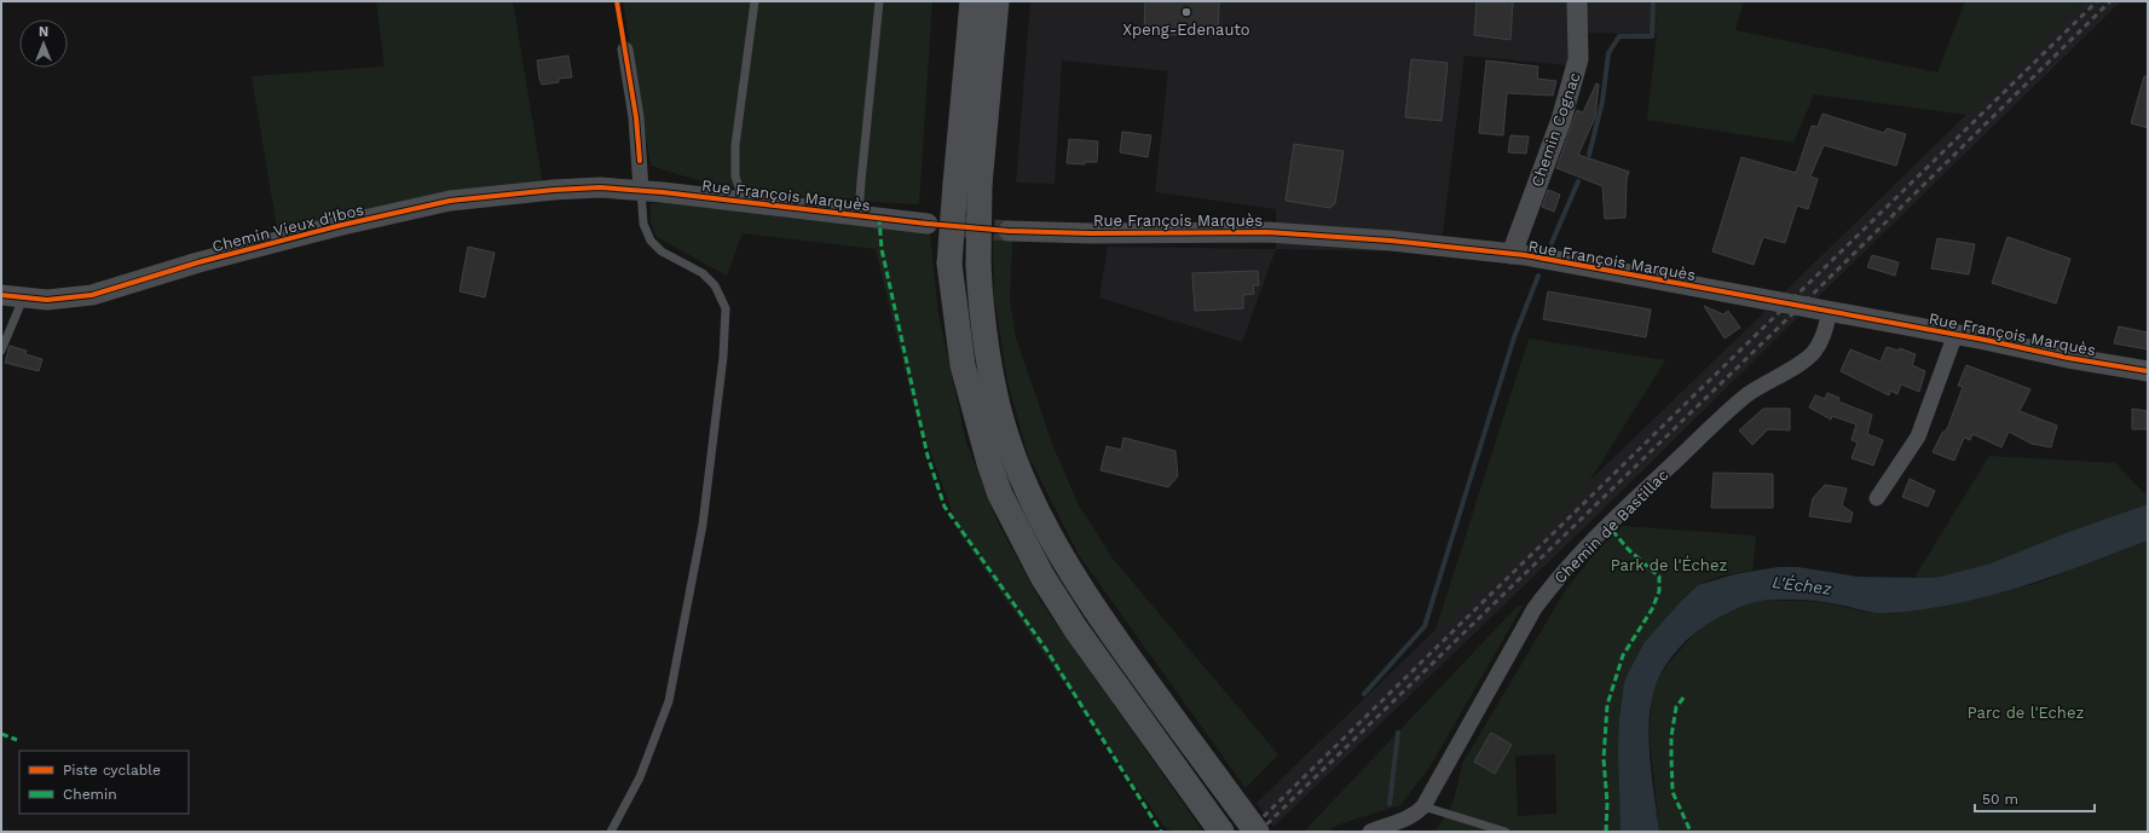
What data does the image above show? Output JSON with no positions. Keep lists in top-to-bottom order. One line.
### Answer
{"streets":{"street":["Chemin Cognac","Rue François Marquès","Chemin Vieux d'Ibos","Chemin de Bastillac"]},"crossings":[["Chemin Cognac","Rue François Marquès"],["Rue François Marquès","Chemin Vieux d'Ibos"],["Rue François Marquès","Chemin de Bastillac"]],"water":["L'Échez"],"parks":["Park de l'Échez","Parc de l'Echez"],"places":["Xpeng-Edenauto"],"legend":["Piste cyclable","Chemin"],"scale_bar":"50 m","north":"top"}
